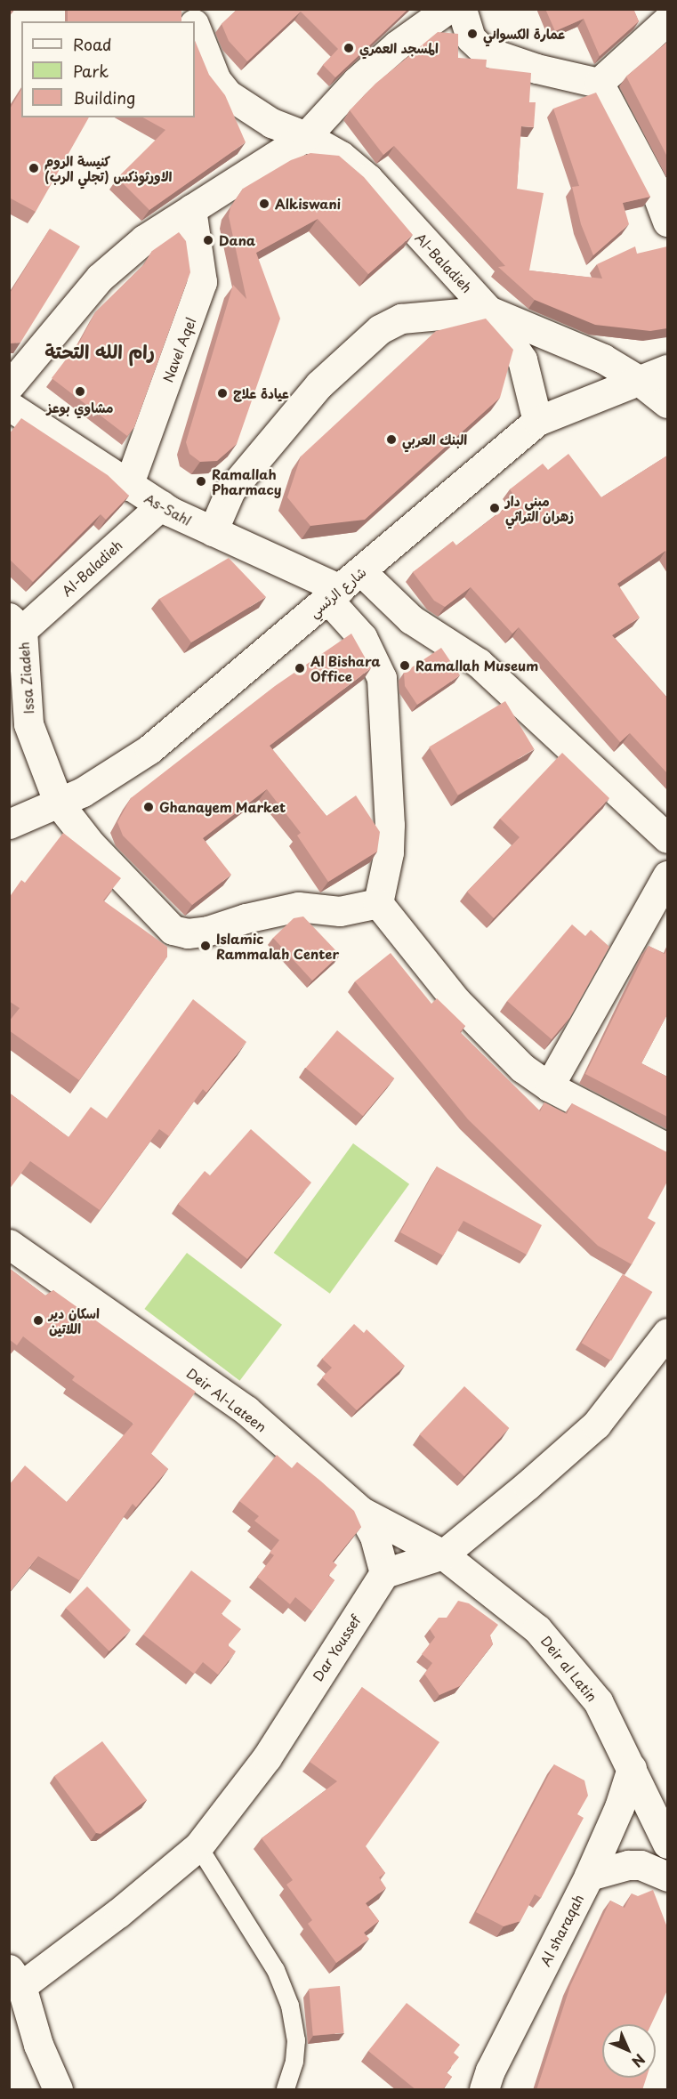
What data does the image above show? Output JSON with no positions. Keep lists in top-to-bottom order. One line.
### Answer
{"streets":{"street":["Al-Baladieh","Navel Aqel","As-Sahl","شارع الرئسي","Issa Ziadeh","Deir Al-Lateen","Dar Youssef","Deir al Latin","Al sharaqah"]},"crossings":[["Al-Baladieh","As-Sahl"],["Al-Baladieh","شارع الرئسي"],["Al-Baladieh","Issa Ziadeh"],["Navel Aqel","As-Sahl"],["As-Sahl","شارع الرئسي"],["شارع الرئسي","Issa Ziadeh"],["Deir Al-Lateen","Deir al Latin"],["Deir al Latin","Al sharaqah"]],"districts":["رام الله التحتة"],"places":["عمارة الكسواني","المسجد العمري","كنيسة الروم الاورثوذكس (تجلي الرب)","Alkiswani","Dana","مشاوي بوعز","عيادة علاج","البنك العربي","Ramallah Pharmacy","مبنى دار زهران التراثي","Ramallah Museum","Al Bishara Office","Ghanayem Market","Islamic Rammalah Center","اسكان دير اللاتين"],"legend":["Road","Park","Building"],"north":"bottom right"}
